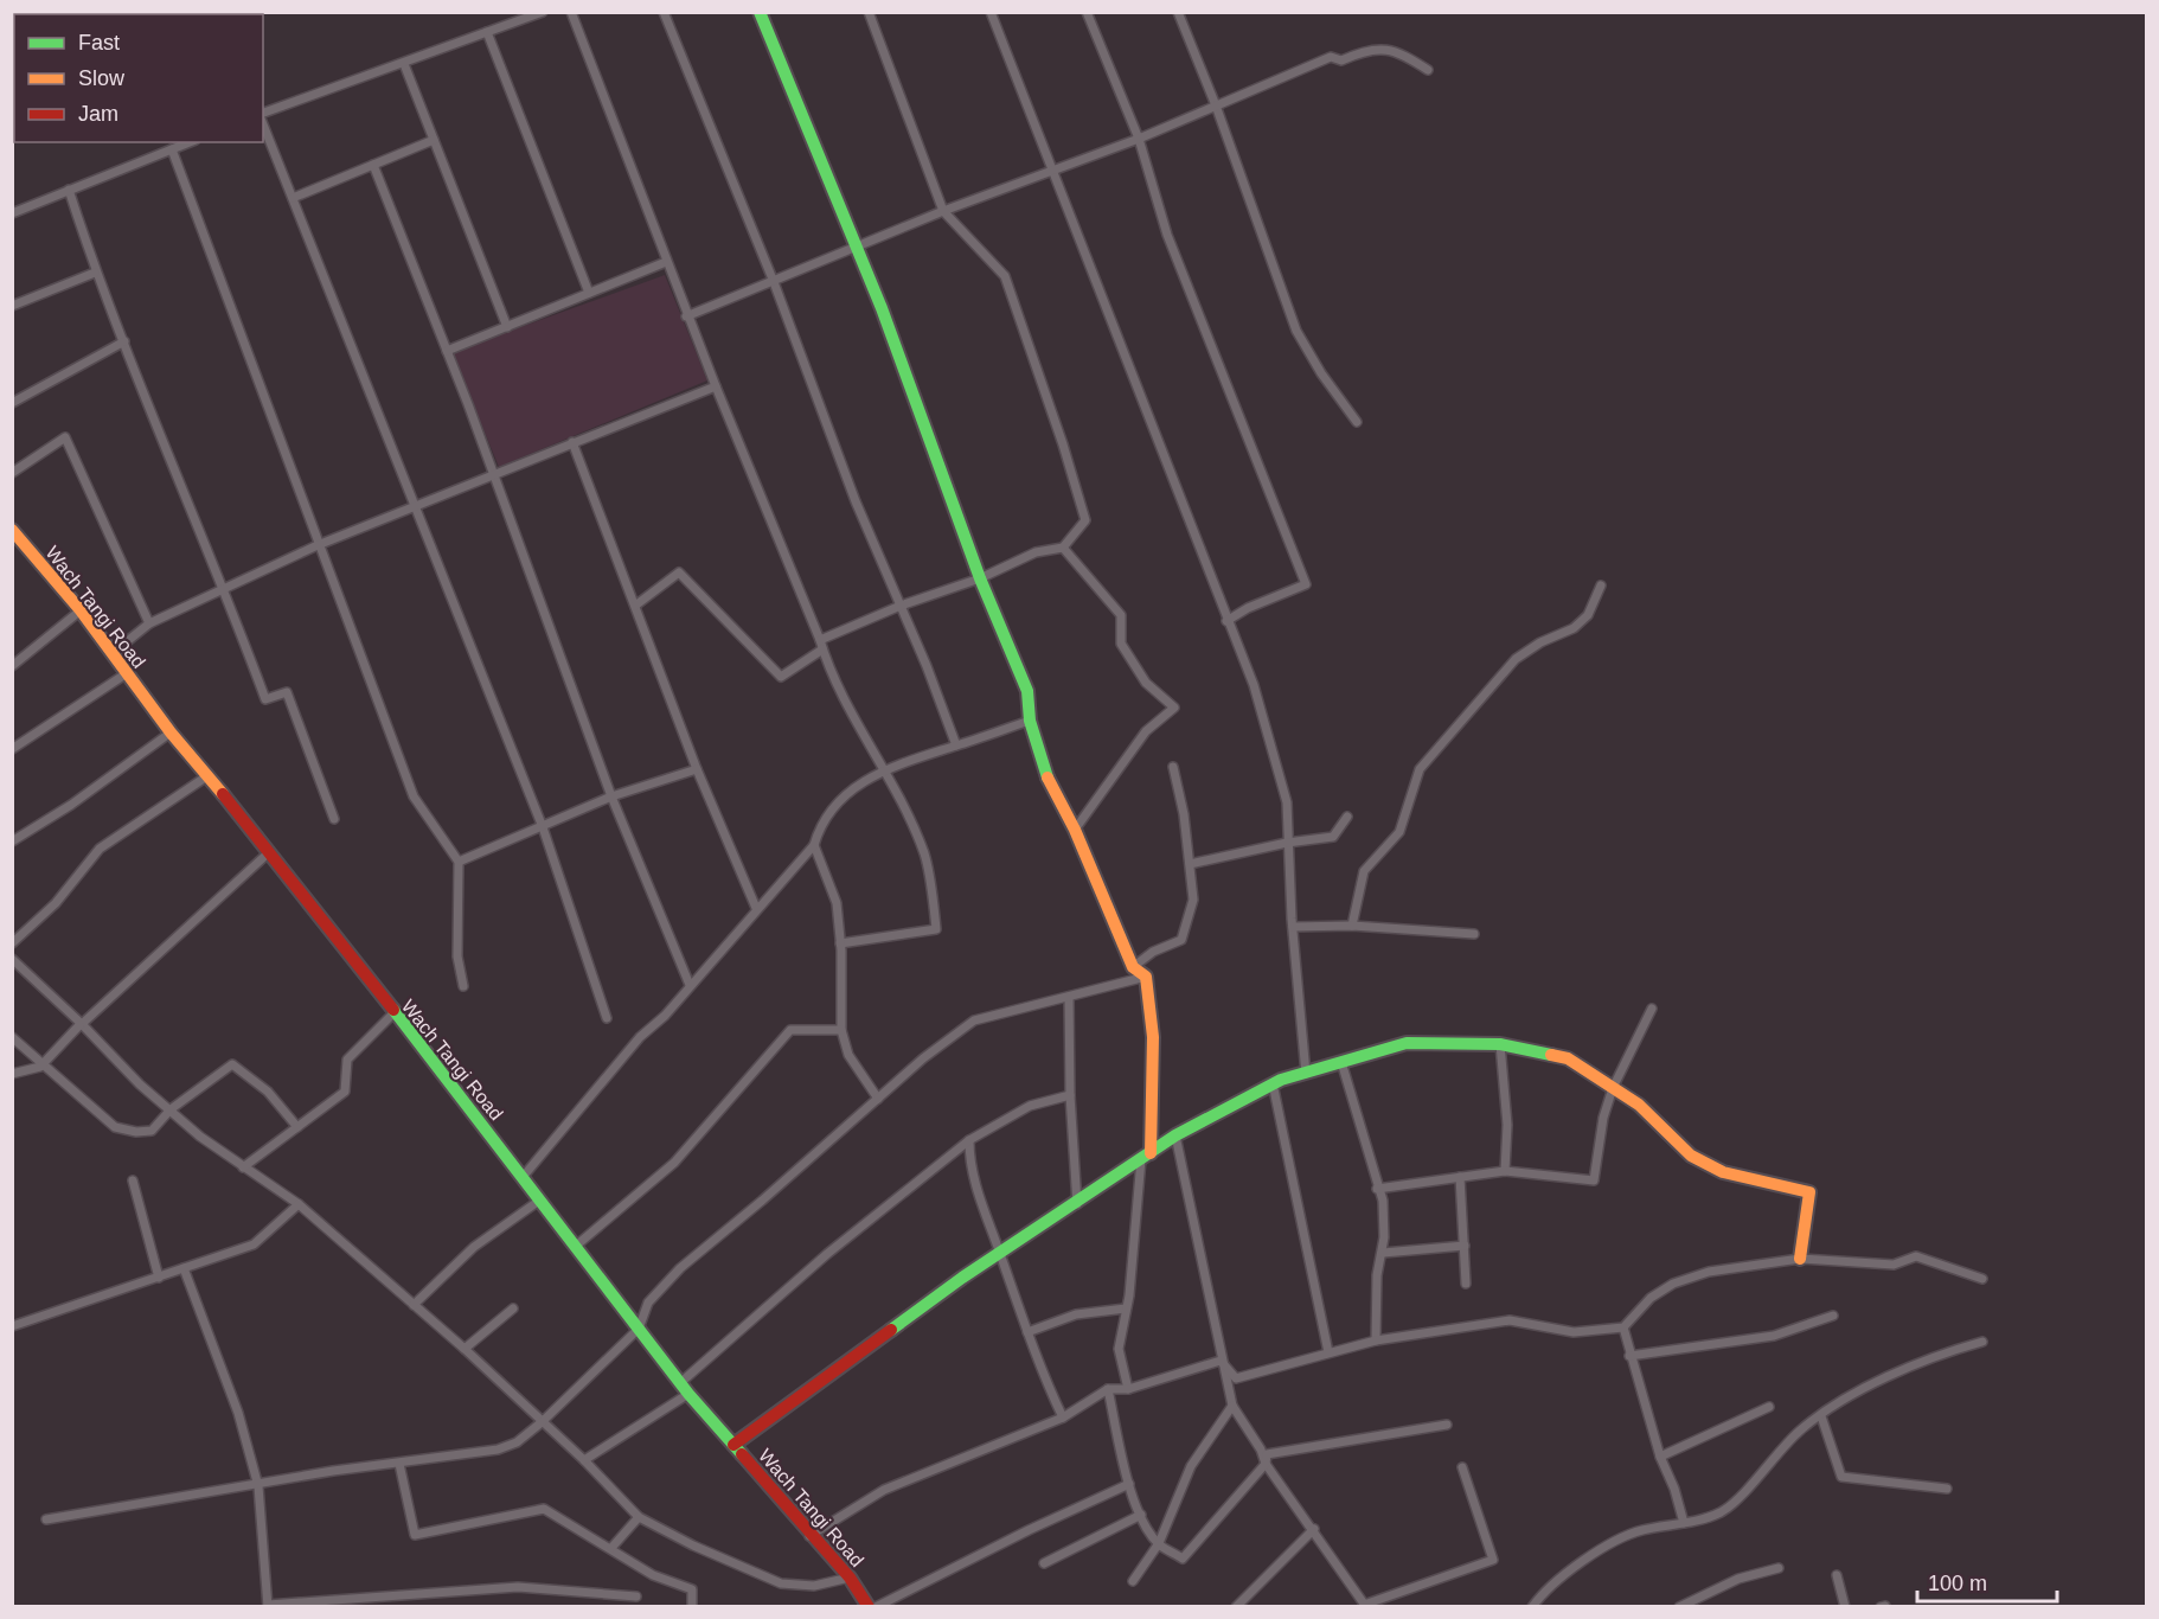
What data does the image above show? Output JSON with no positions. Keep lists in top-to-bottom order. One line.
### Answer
{"streets":{"street":["Wach Tangi Road"]},"legend":["Fast","Slow","Jam"],"scale_bar":"100 m"}
